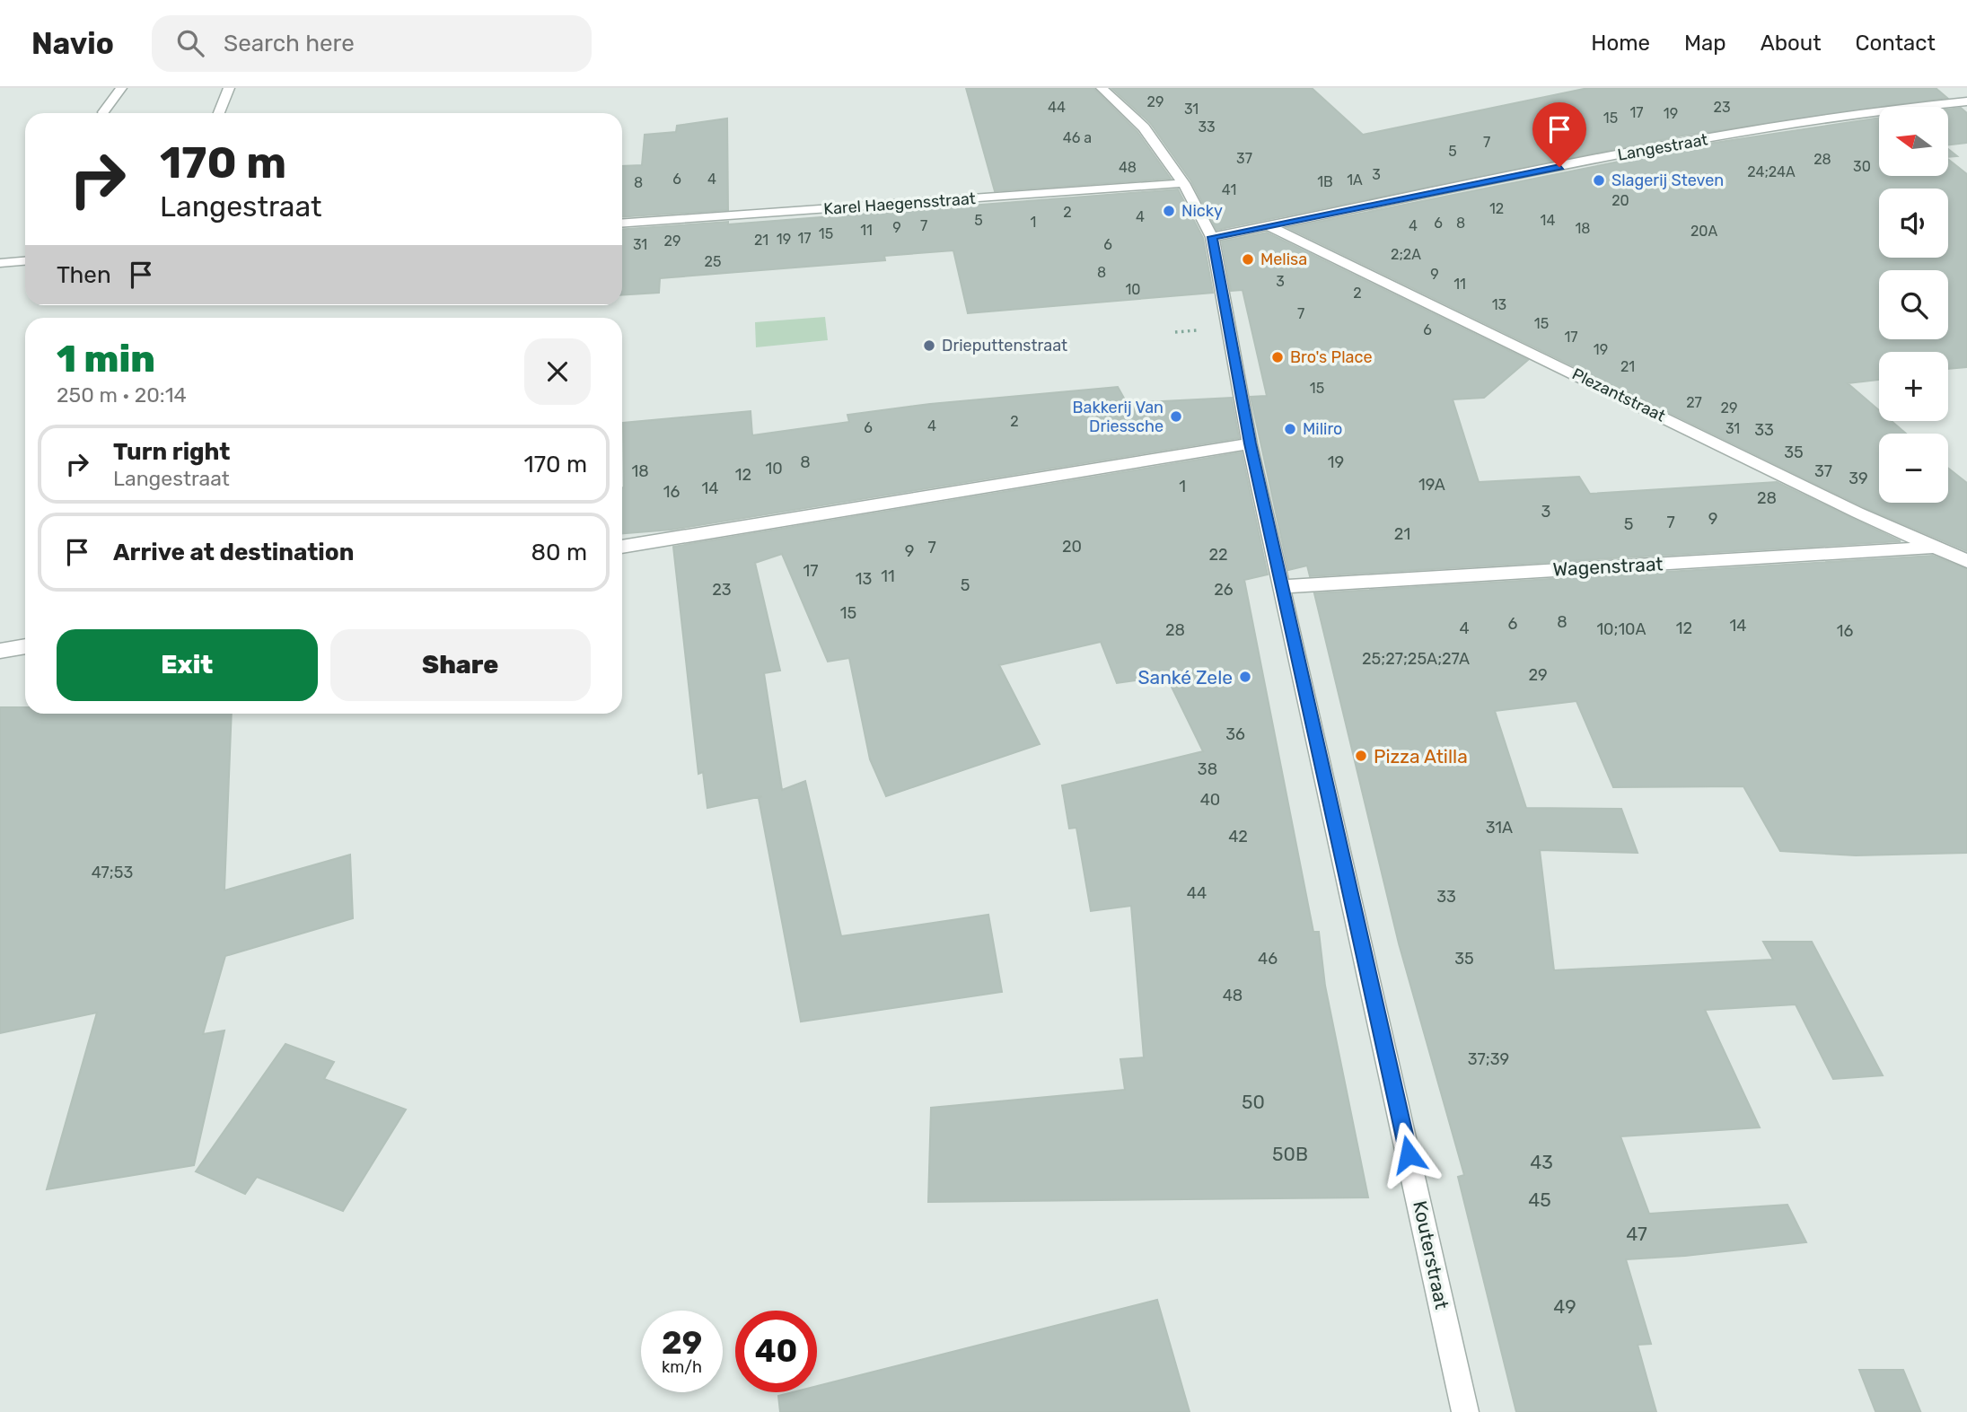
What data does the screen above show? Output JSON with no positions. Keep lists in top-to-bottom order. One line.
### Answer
{"streets":{"street":["Langestraat","Karel Haegensstraat","Plezantstraat","Wagenstraat","Kouterstraat"]},"crossings":[["Langestraat","Plezantstraat"],["Langestraat","Kouterstraat"],["Karel Haegensstraat","Kouterstraat"],["Plezantstraat","Wagenstraat"],["Wagenstraat","Kouterstraat"]],"places":["Slagerij Steven","Nicky","Melisa","Drieputtenstraat","Bro's Place","Bakkerij Van Driessche","Miliro","Sanké Zele","Pizza Atilla"],"house_numbers":["29","44","23","31","17","19","15","33","46 a","7","5","37","28","30","48","24;24A","3","6","4","1A","1B","8","41","20","12","2","4","5","14","1","6","8","7","4","9","18","11","20A","15","17","19","21","29","31","6","2;2A","25","8","9","3","11","10","2","13","7","15","6","17","19","21","15","27","29","2","4","6","31","33","35","8","19","10","18","37","12","39","19A","1","14","16","28","3","9","7","5","21","20","7","9","22","17","11","13","5","23","26","15","8","6","14","4","12","10;10A","28","16","25;27;25A;27A","29","36","38","40","31A","42","47;53","44","33","46","35","48","37;39","50","50B","43","45","47","49"],"north":"left","page":{"header":"Navio","search":"Search here","nav":["Home","Map","About","Contact"],"map_buttons":["+","−"],"turn":["170 m","Langestraat"],"then":"Then","heading":["1 min","250 m · 20:14"],"list":[{"name":"Turn right","note":"Langestraat","value":"170 m"},{"name":"Arrive at destination","value":"80 m"}],"buttons":["Exit","Share"],"speed":"29 km/h","limit":"40"}}
